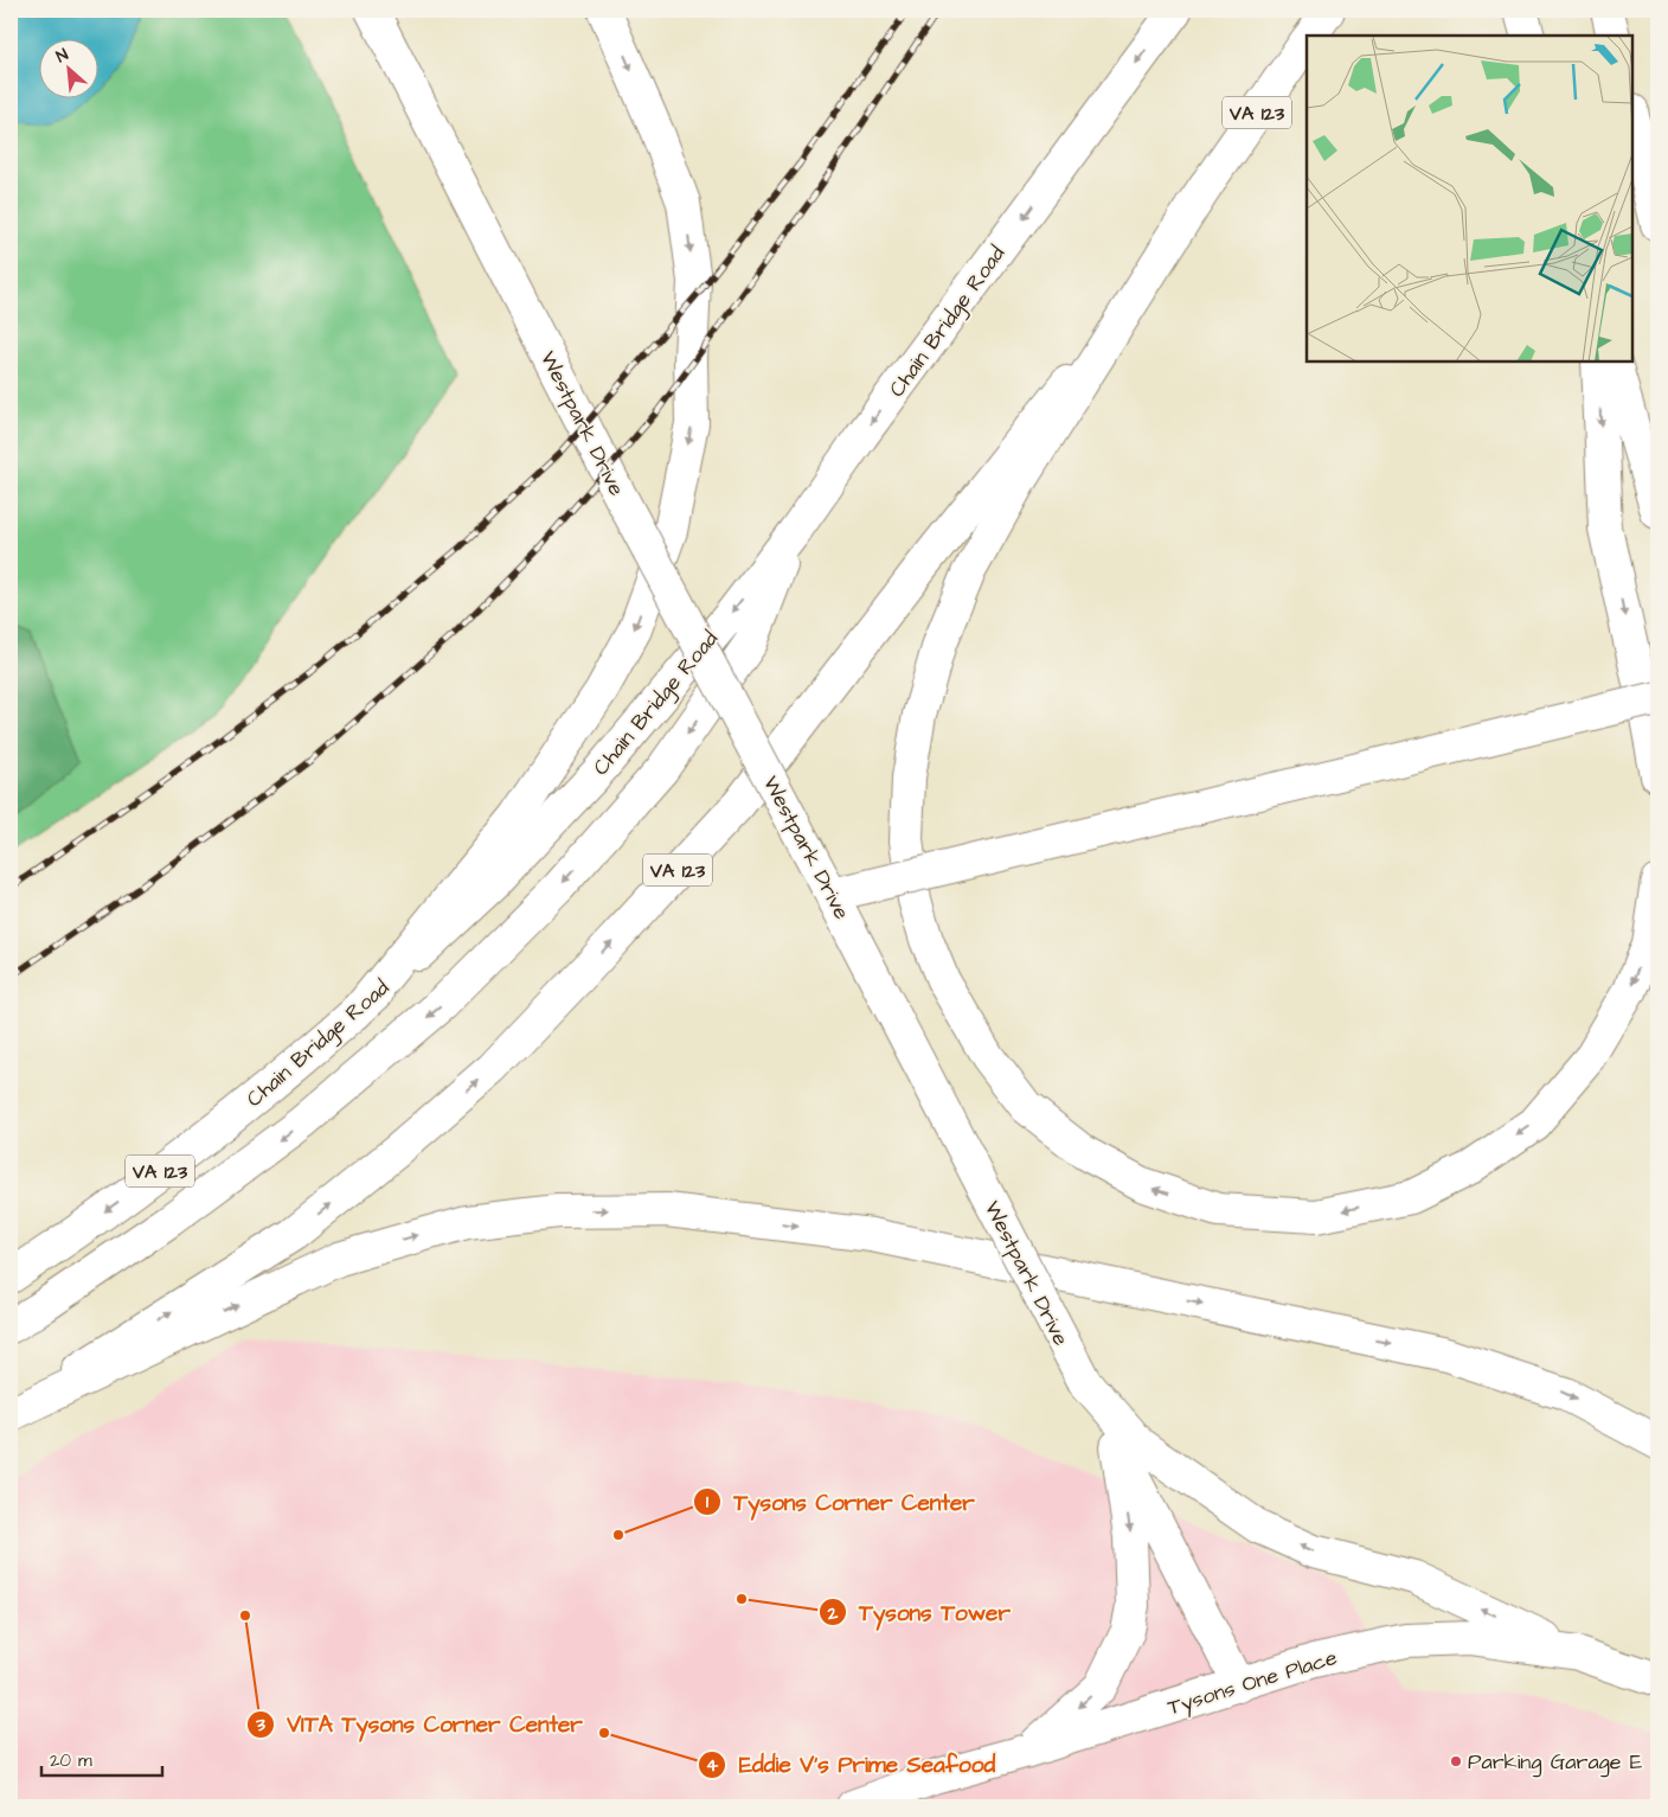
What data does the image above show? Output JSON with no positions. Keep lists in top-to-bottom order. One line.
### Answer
{"streets":{"main road":["VA 123","Chain Bridge Road","Westpark Drive","Tysons One Place"]},"crossings":[["Westpark Drive","Tysons One Place"]],"places":["Tysons Corner Center","Tysons Tower","VITA Tysons Corner Center","Eddie V's Prime Seafood","Parking Garage E"],"scale_bar":"20 m","north":"top left"}
